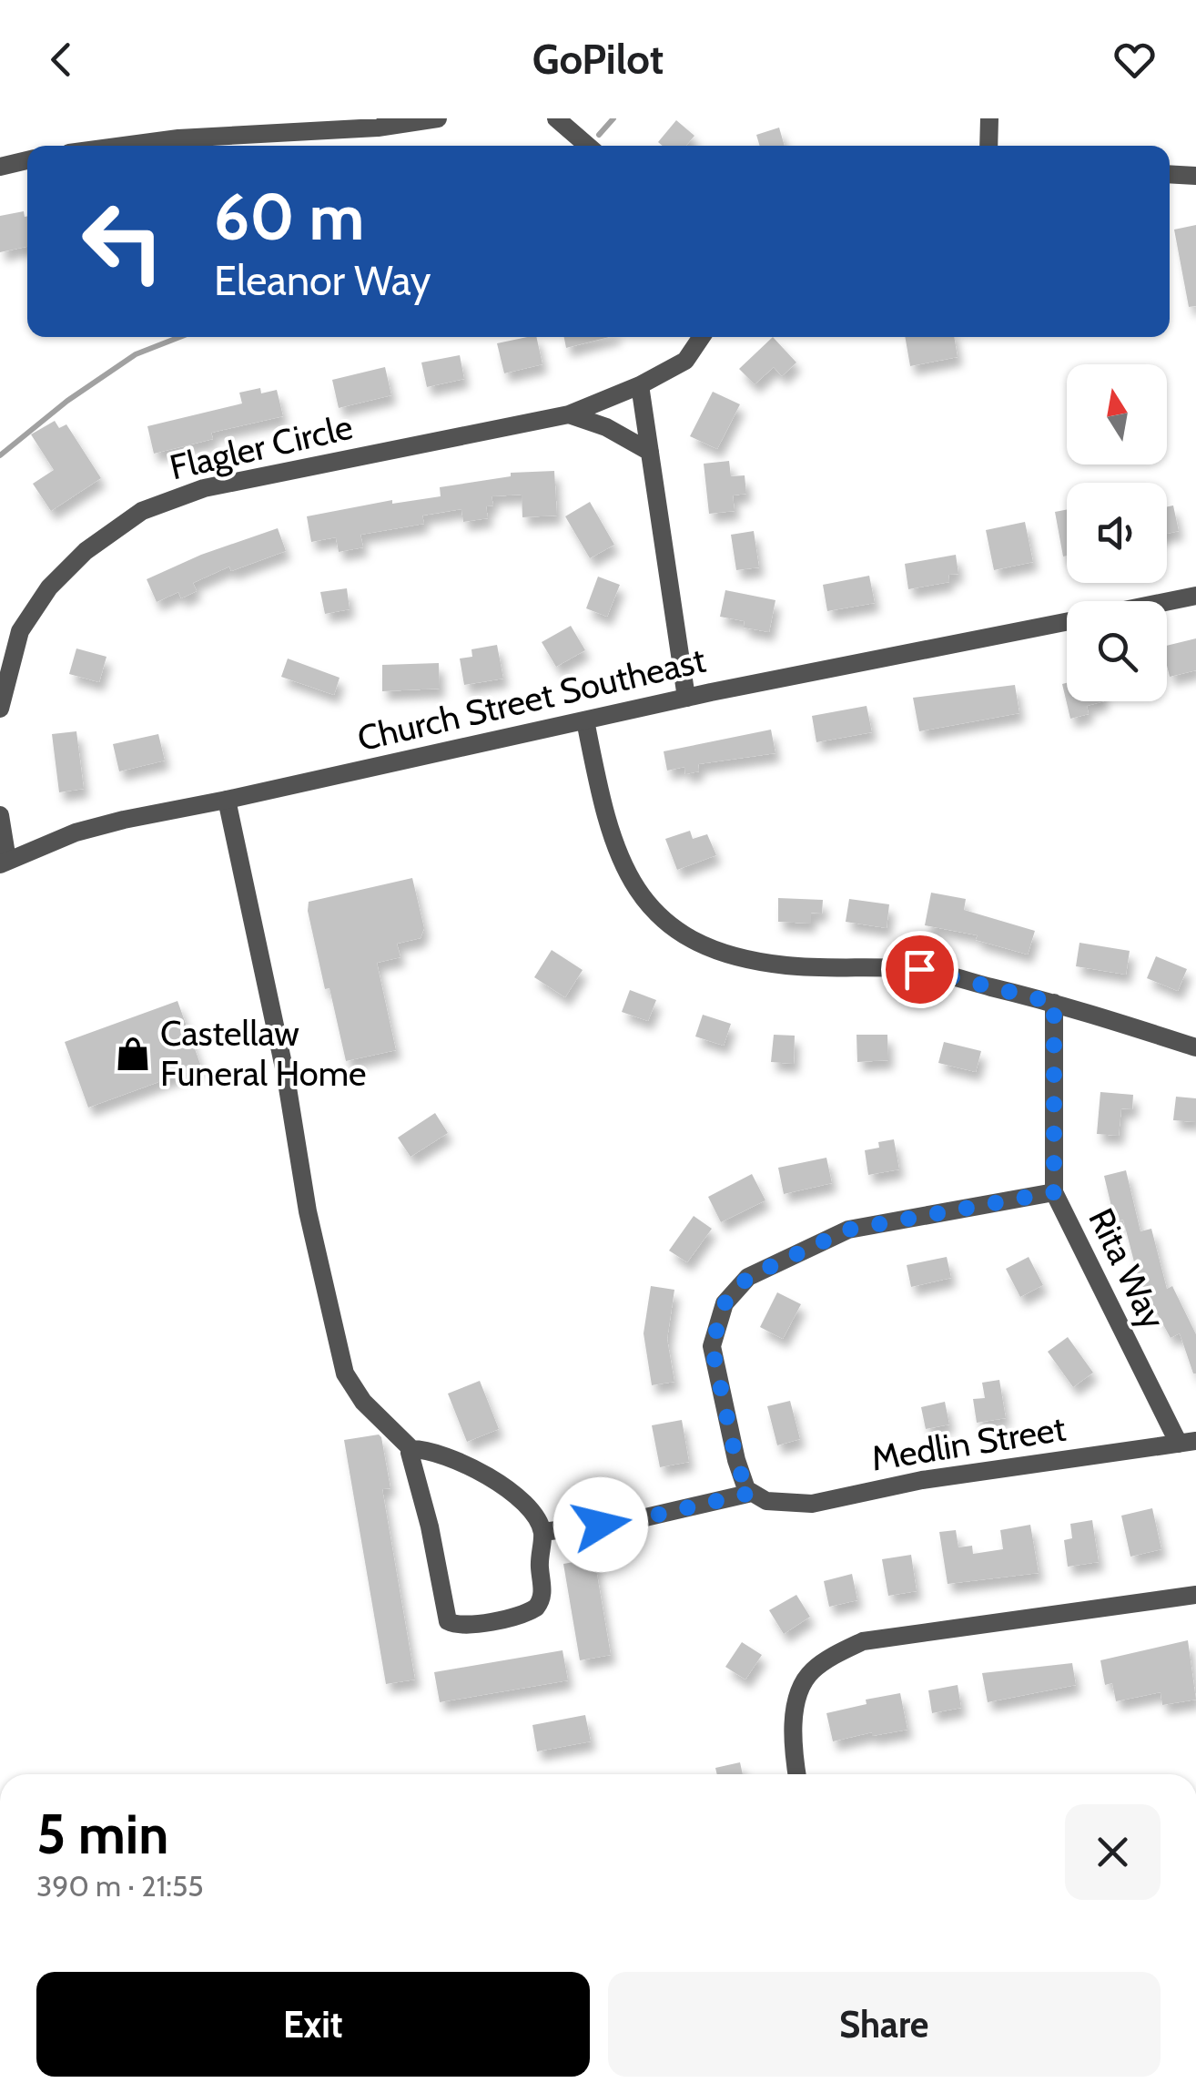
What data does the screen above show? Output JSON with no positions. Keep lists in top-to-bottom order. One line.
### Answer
{"streets":{"street":["Flagler Circle","Church Street Southeast","Rita Way","Medlin Street"]},"crossings":[["Rita Way","Medlin Street"]],"places":{"shop":["Castellaw Funeral Home"]},"north":"top","page":{"header":"GoPilot","turn":["60 m","Eleanor Way"],"heading":["5 min","390 m · 21:55"],"buttons":["Exit","Share"]}}
